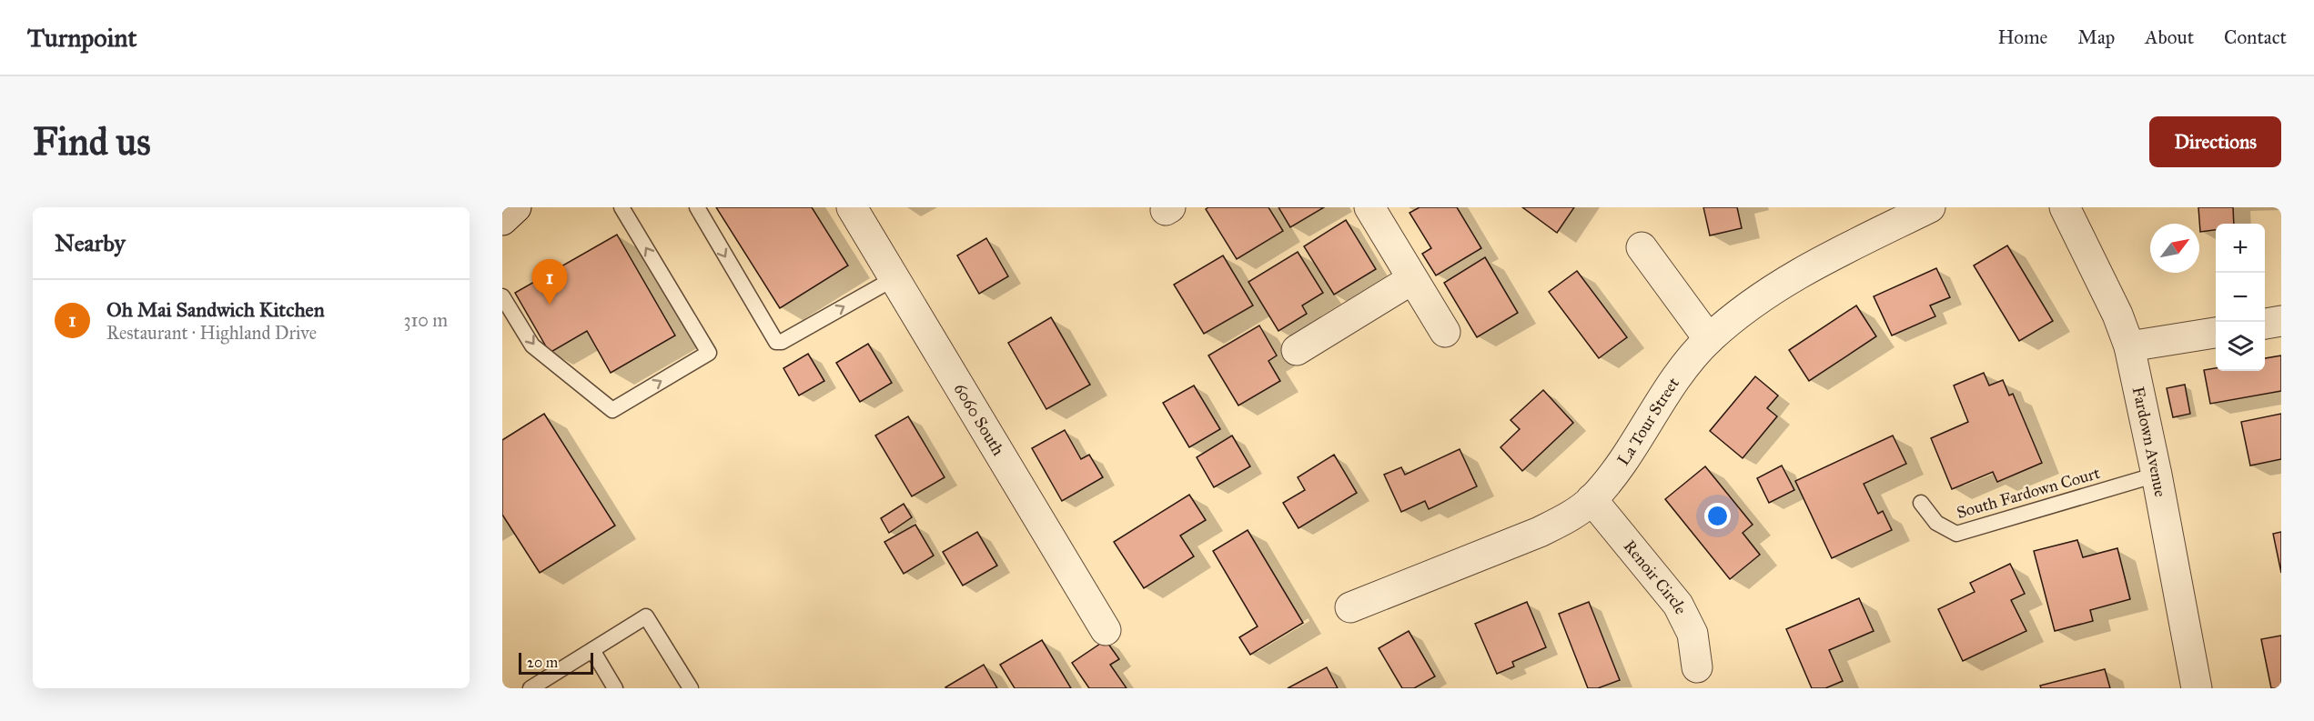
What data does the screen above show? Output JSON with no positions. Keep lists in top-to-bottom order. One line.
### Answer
{"streets":{"street":["6060 South","La Tour Street","Fardown Avenue","Renoir Circle"],"lane":["South Fardown Court"]},"crossings":[["La Tour Street","Renoir Circle"],["Fardown Avenue","South Fardown Court"]],"scale_bar":"20 m","north":"top right","page":{"header":"Turnpoint","nav":["Home","Map","About","Contact"],"buttons":"Directions","title":"Find us","heading":"Nearby","map_buttons":["+","−"],"pins":"1","list":[{"mark":"1","name":"Oh Mai Sandwich Kitchen","note":"Restaurant · Highland Drive","value":"310 m"}],"scale":"20 m"}}
